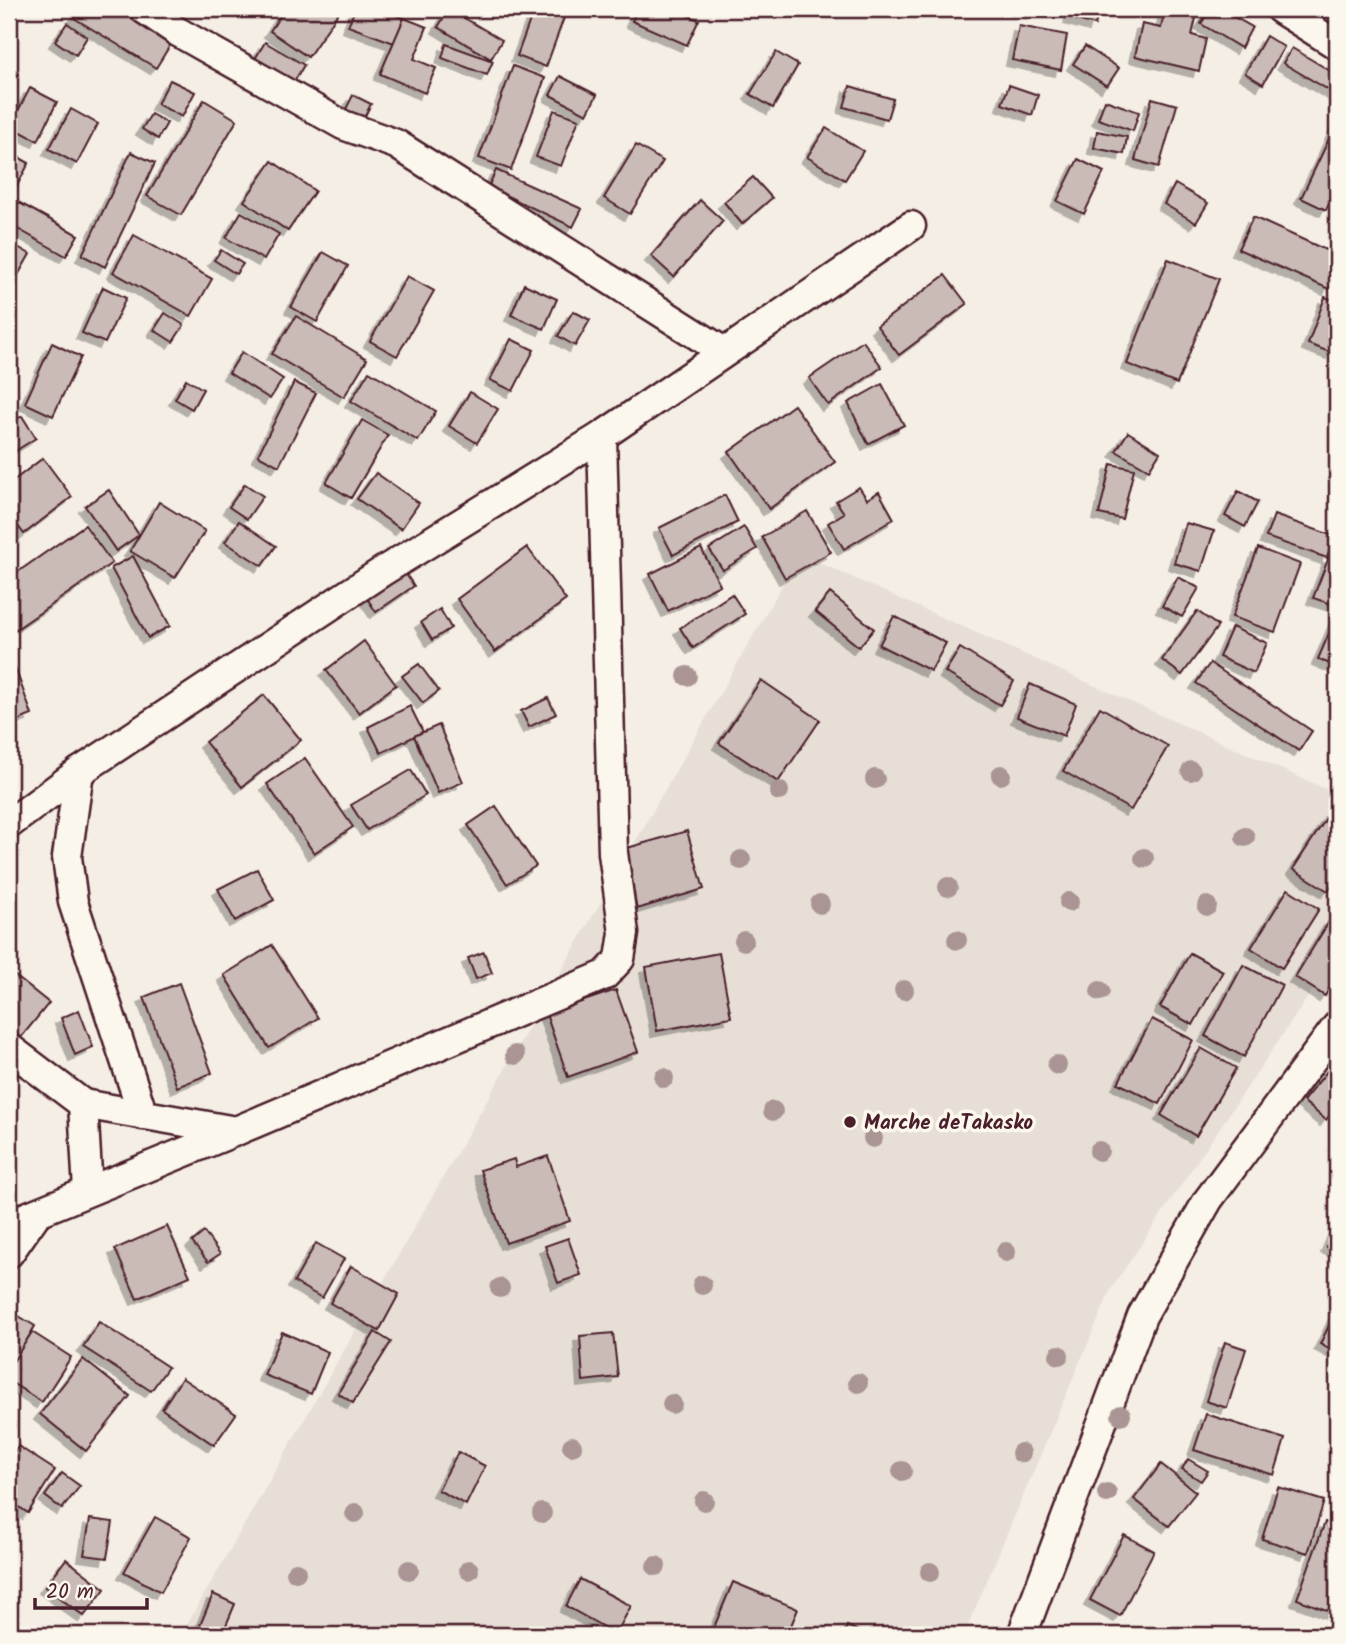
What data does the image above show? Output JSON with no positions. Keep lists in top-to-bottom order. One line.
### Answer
{"places":["Marche deTakasko"],"scale_bar":"20 m"}
